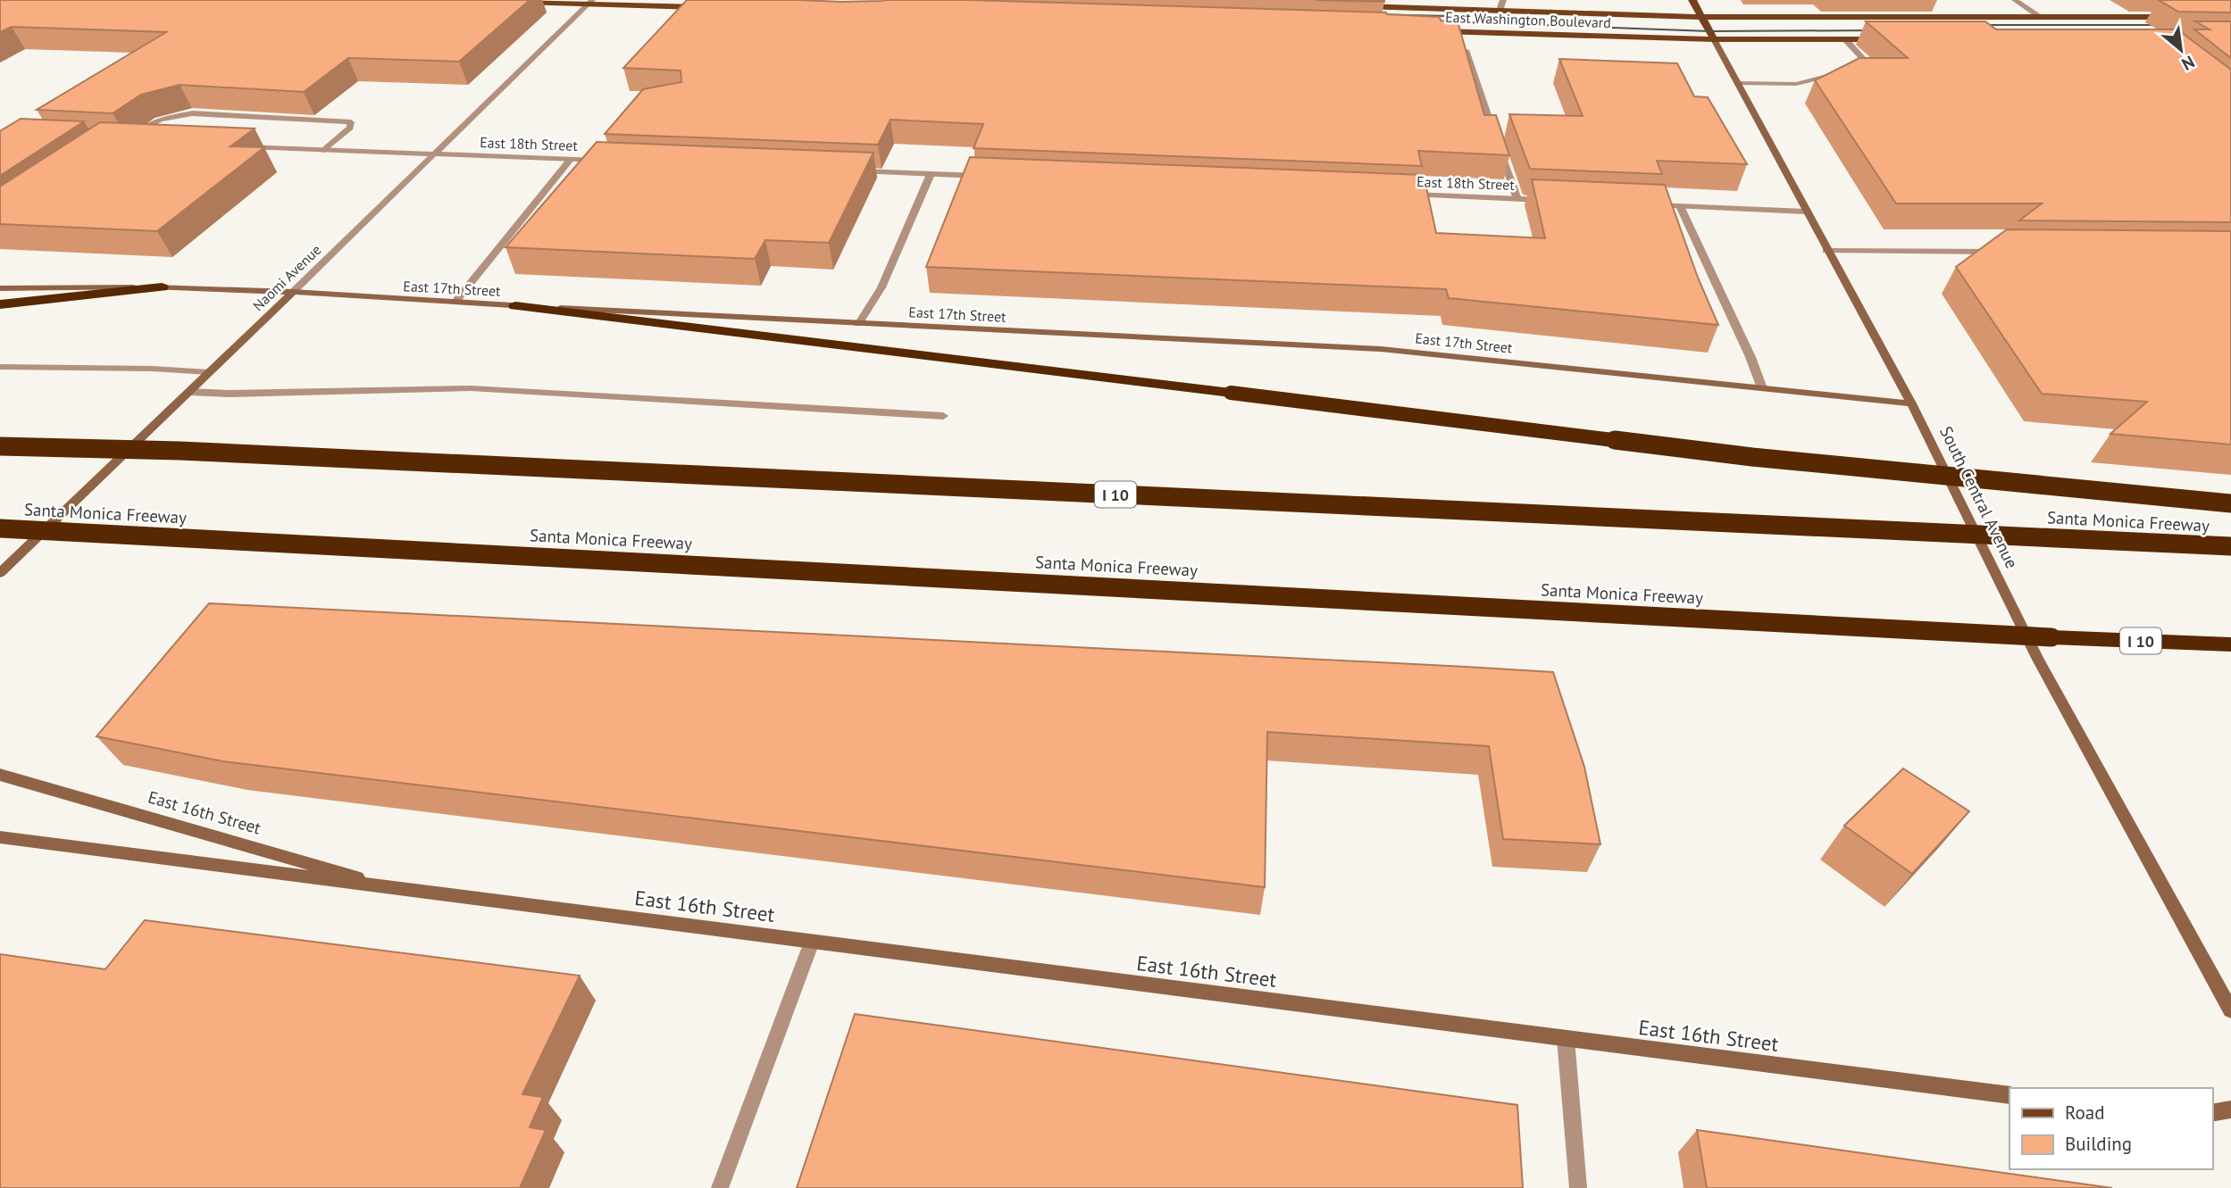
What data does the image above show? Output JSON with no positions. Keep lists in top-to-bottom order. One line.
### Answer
{"streets":{"highway":["I 10","Santa Monica Freeway"],"main road":["East Washington Boulevard","Naomi Avenue","East 17th Street","South Central Avenue","East 16th Street"],"street":["East 18th Street"]},"crossings":[["East Washington Boulevard","South Central Avenue"],["East 18th Street","Naomi Avenue"],["Naomi Avenue","East 17th Street"],["East 17th Street","South Central Avenue"]],"legend":["Road","Building"],"north":"bottom right"}
